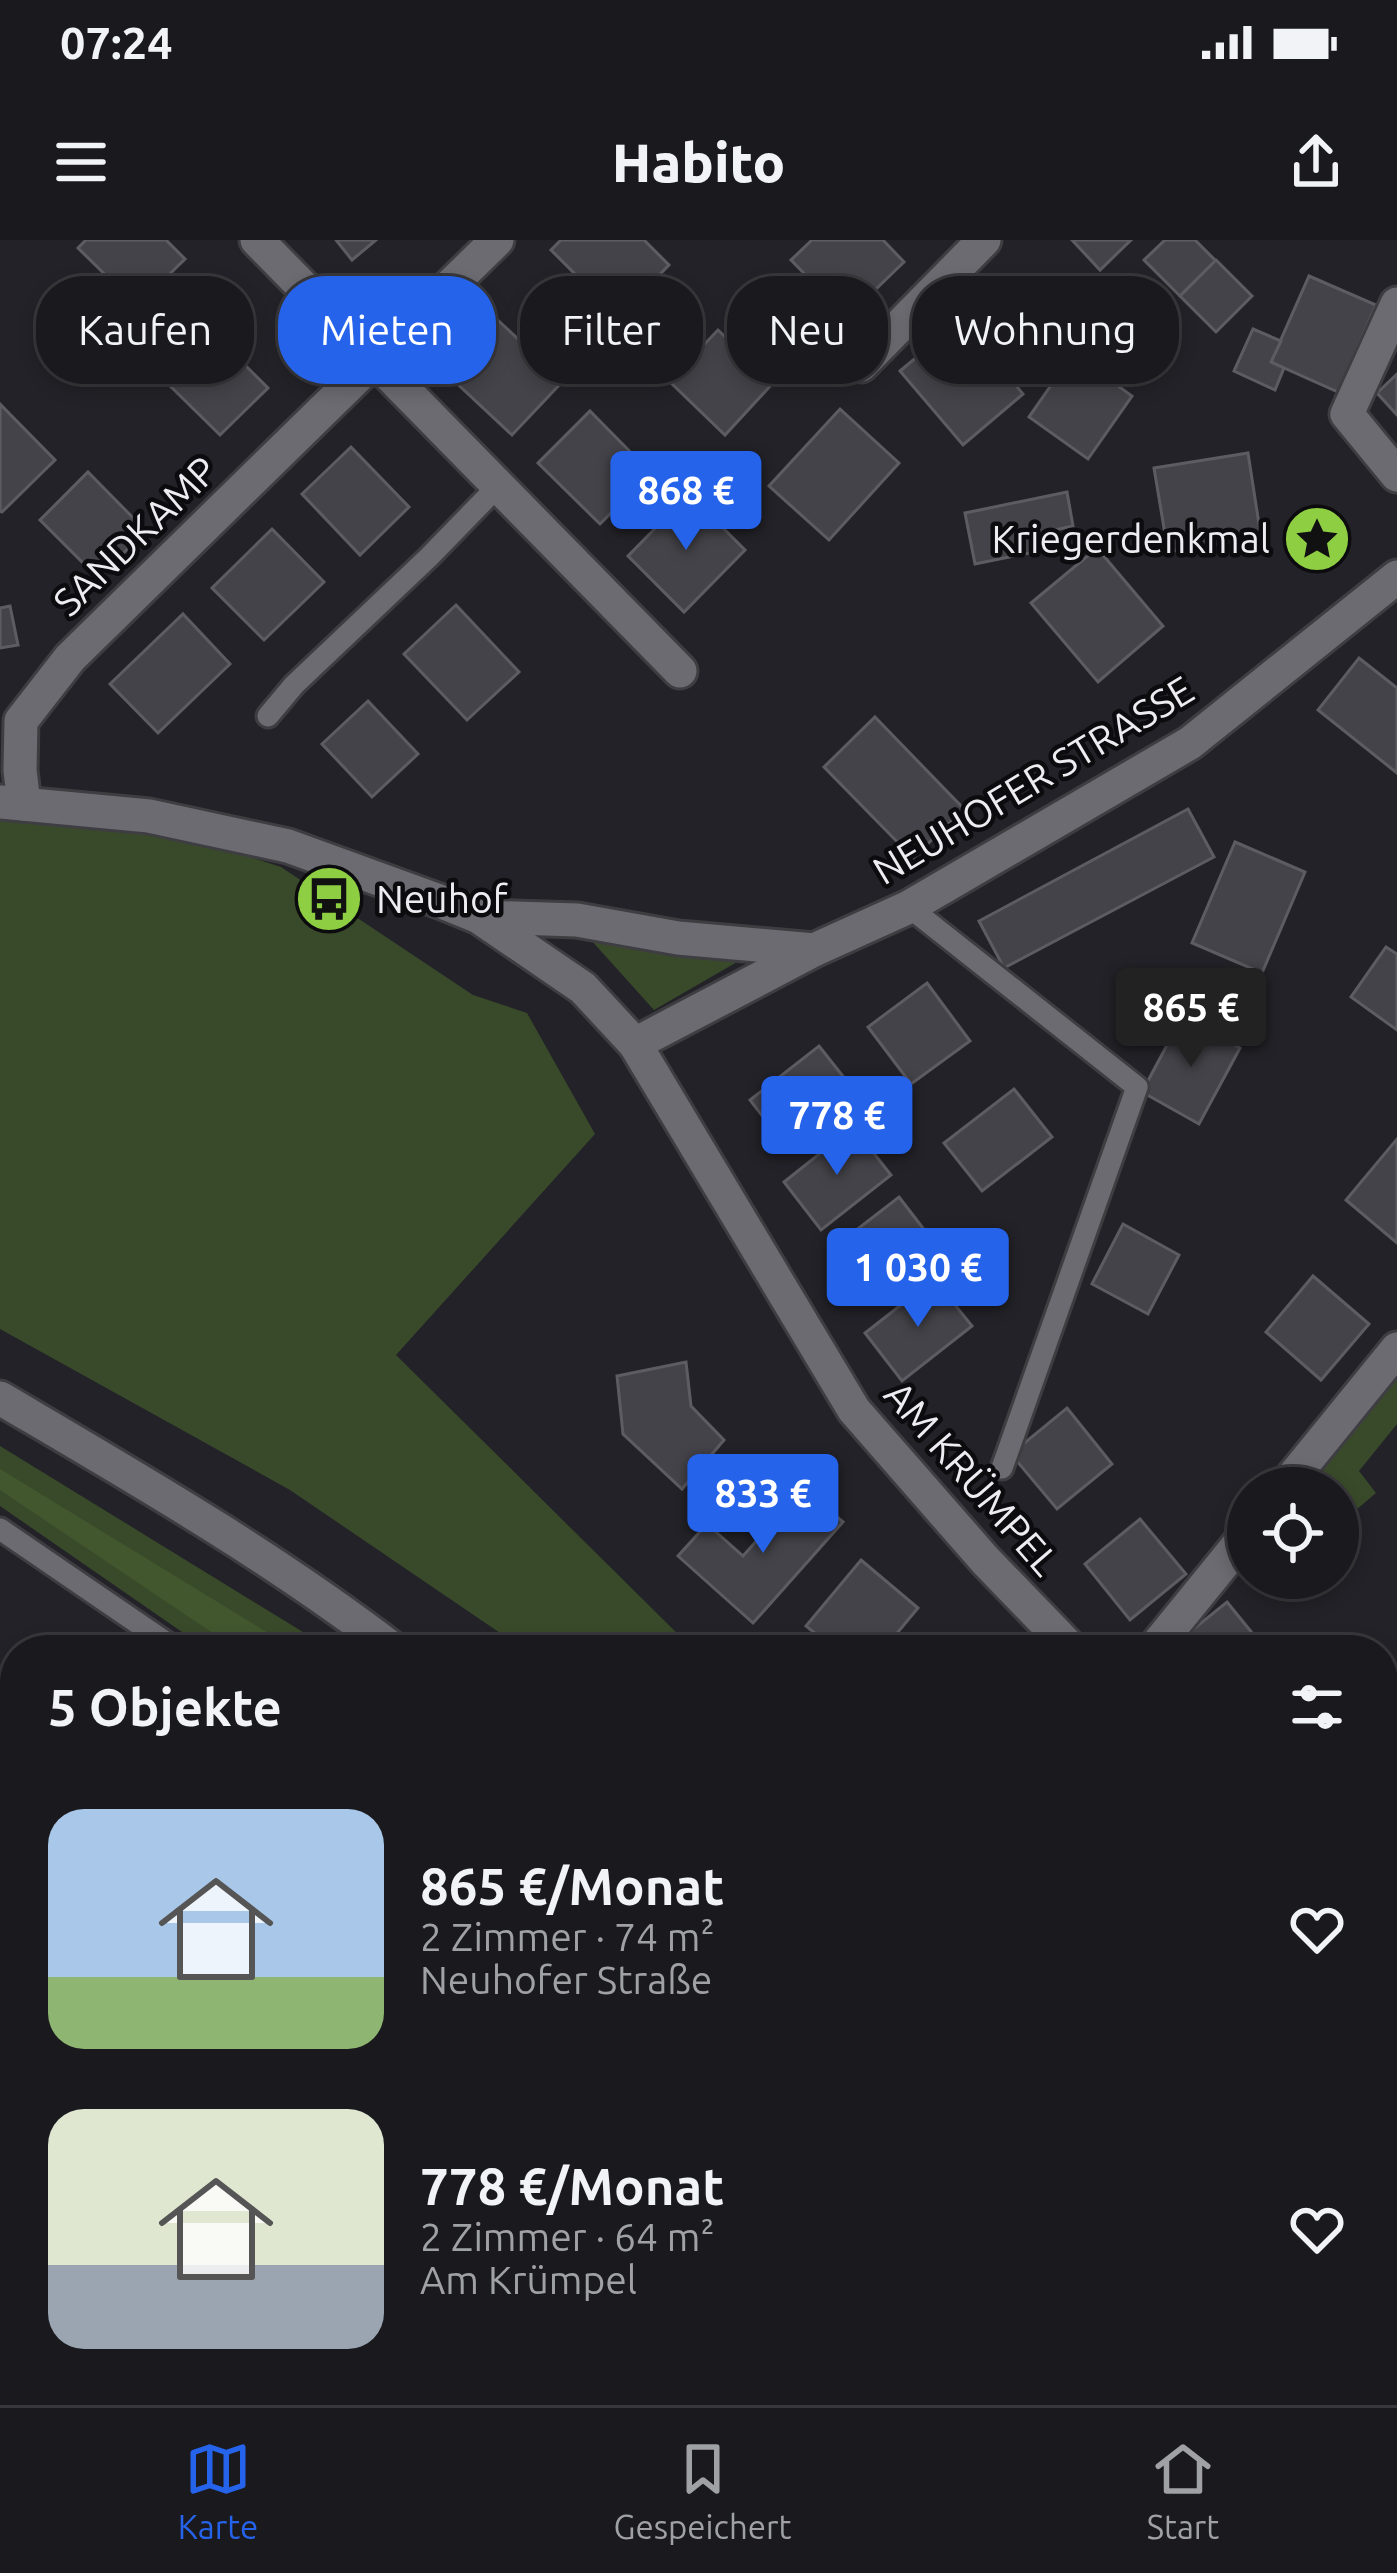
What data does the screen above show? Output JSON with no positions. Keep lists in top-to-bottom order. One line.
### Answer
{"streets":{"street":["SANDKAMP","NEUHOFER STRASSE","AM KRÜMPEL"]},"crossings":[["SANDKAMP","NEUHOFER STRASSE"],["NEUHOFER STRASSE","AM KRÜMPEL"]],"places":{"place":["Kriegerdenkmal"],"bus stop":["Neuhof"]},"page":{"status":"07:24","header":"Habito","chip":["Kaufen","Mieten","Filter","Neu","Wohnung"],"price":["868 €","865 €","778 €","1 030 €","833 €"],"heading":"5 Objekte","list":[{"name":"865 €/Monat","note":"2 Zimmer · 74 m² · Neuhofer Straße"},{"name":"778 €/Monat","note":"2 Zimmer · 64 m² · Am Krümpel"}],"tabs":["Karte","Gespeichert","Start"]}}
